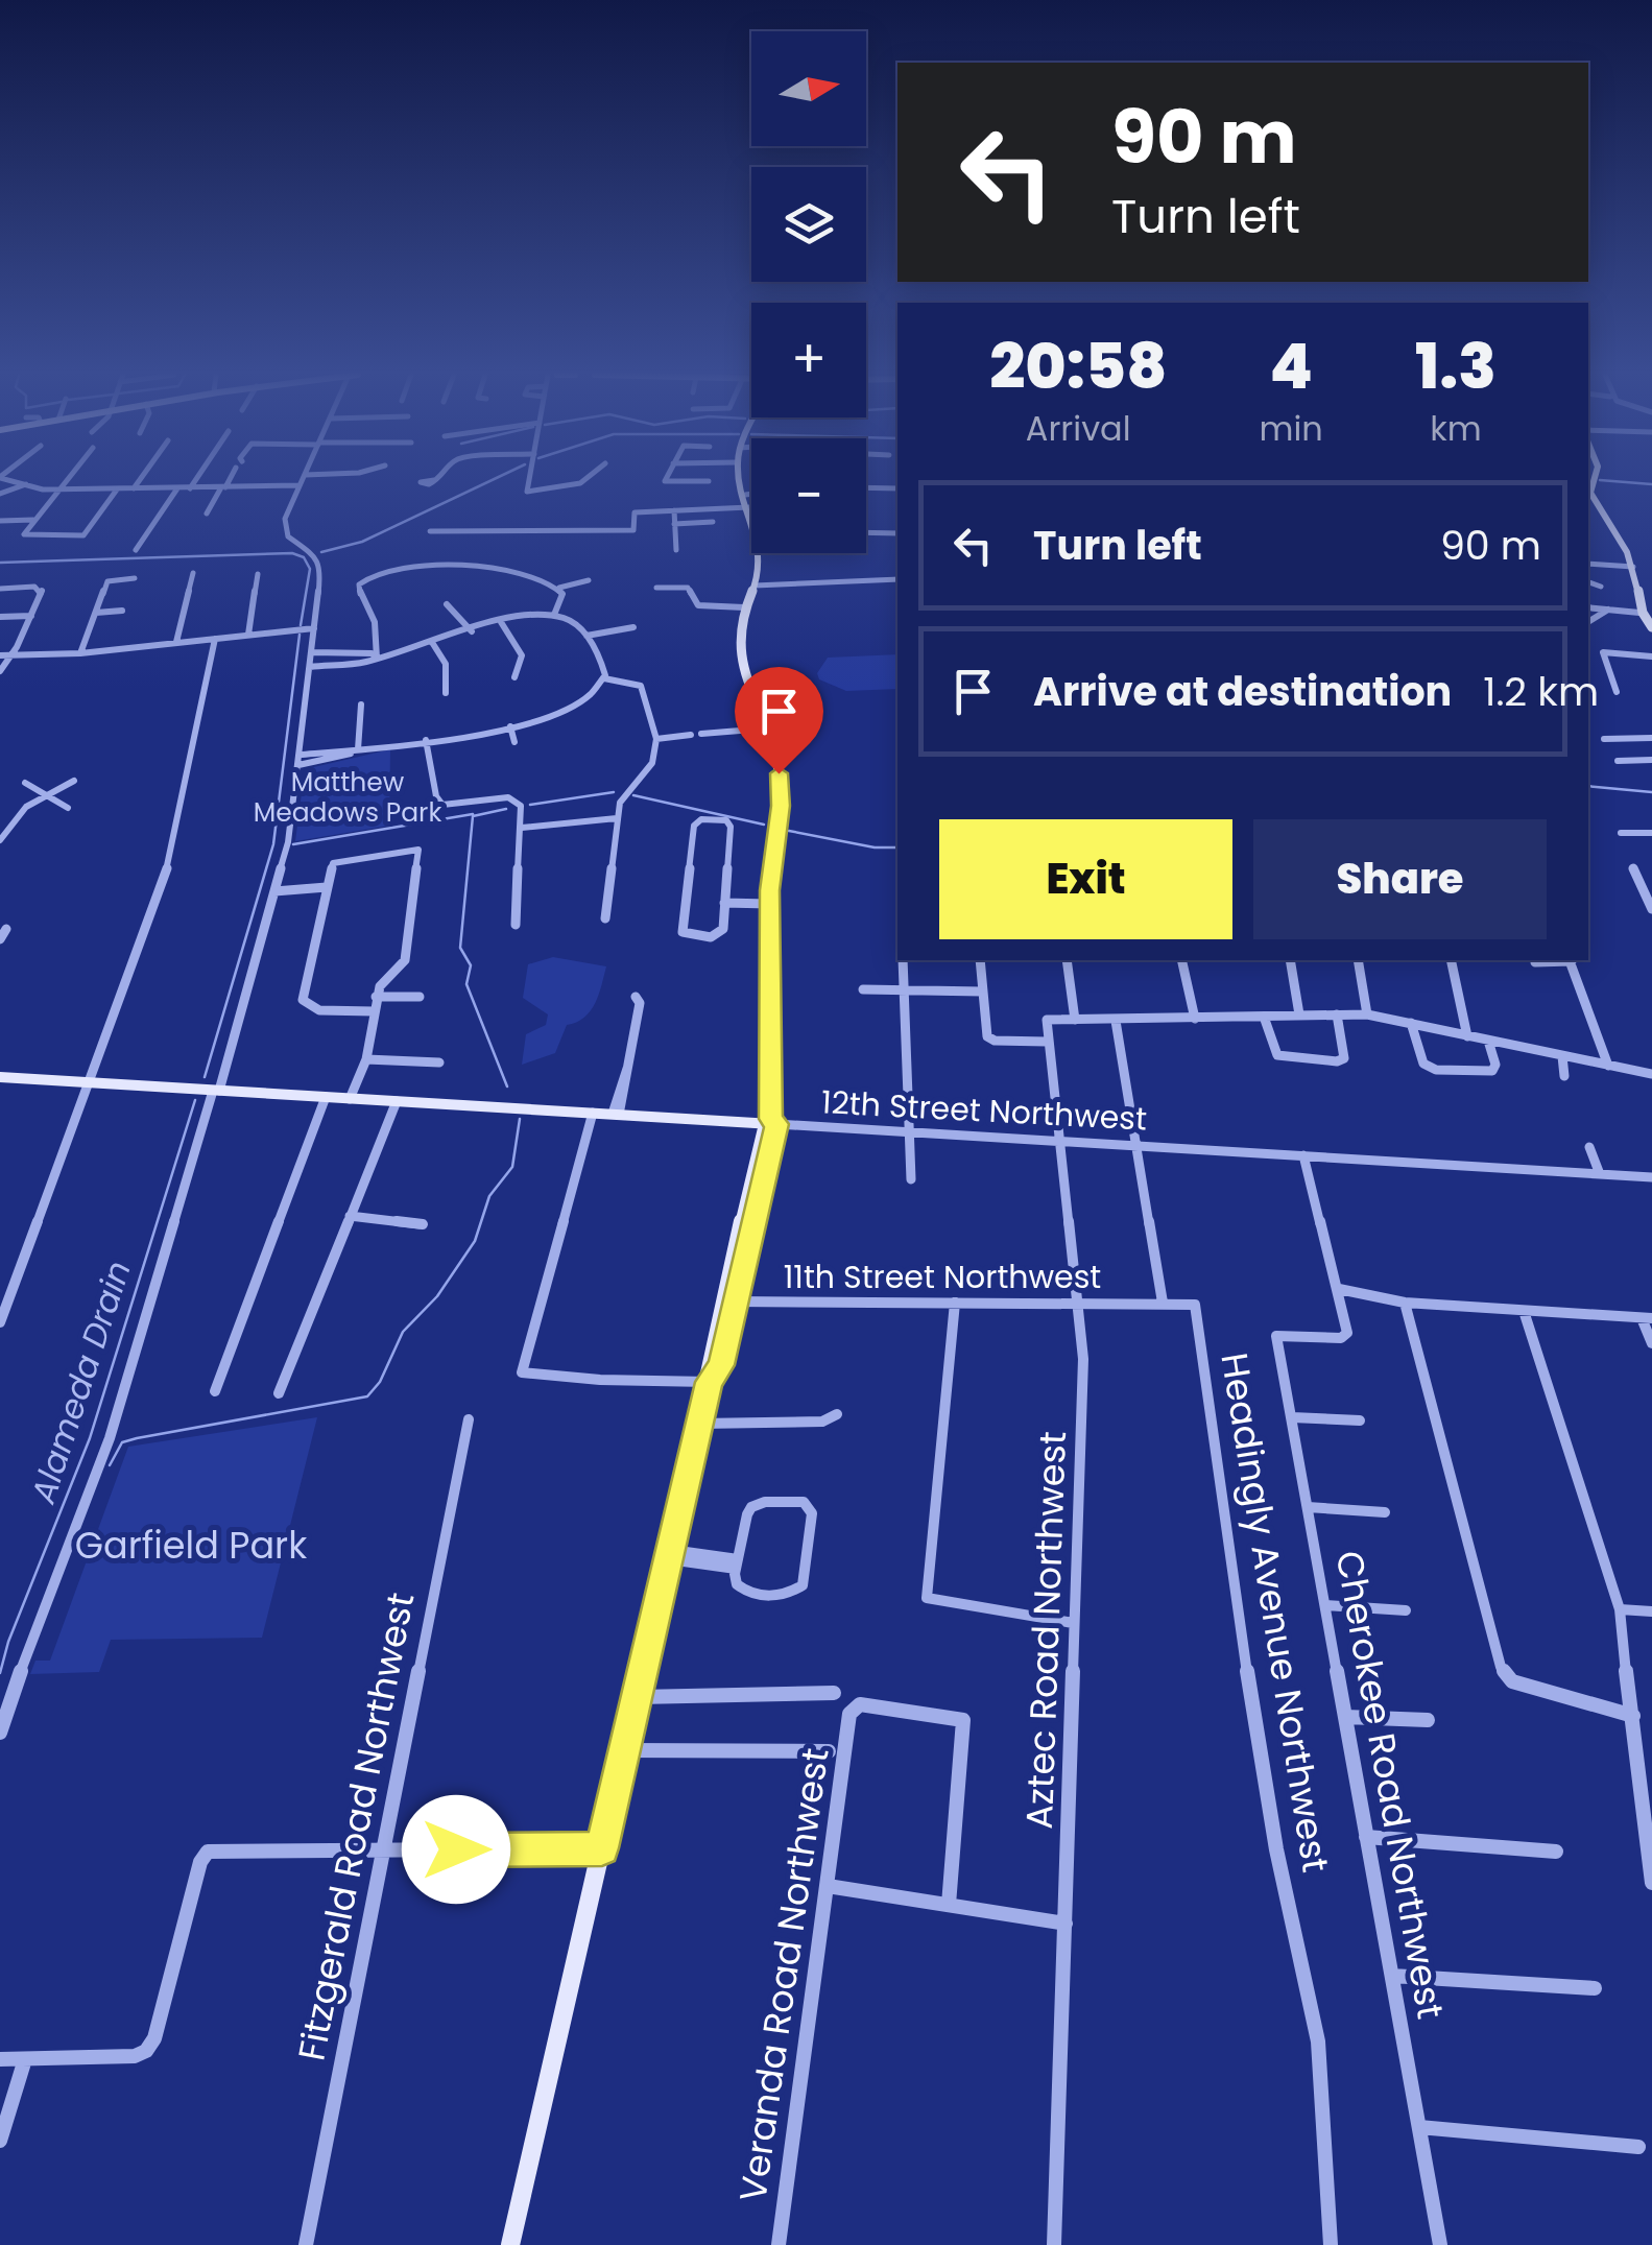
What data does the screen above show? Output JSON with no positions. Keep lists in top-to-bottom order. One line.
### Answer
{"streets":{"main road":["12th Street Northwest"],"street":["11th Street Northwest","Headingly Avenue Northwest","Aztec Road Northwest","Cherokee Road Northwest","Fitzgerald Road Northwest","Veranda Road Northwest"]},"crossings":[["12th Street Northwest","Aztec Road Northwest"],["11th Street Northwest","Headingly Avenue Northwest"],["11th Street Northwest","Aztec Road Northwest"]],"water":["Alameda Drain"],"parks":["Matthew Meadows Park","Garfield Park"],"north":"right","page":{"map_buttons":["+","−"],"turn":["90 m","Turn left"],"eta":["20:58","Arrival","4","min","1.3","km"],"list":[{"name":"Turn left","value":"90 m"},{"name":"Arrive at destination","value":"1.2 km"}],"buttons":["Exit","Share"]}}
